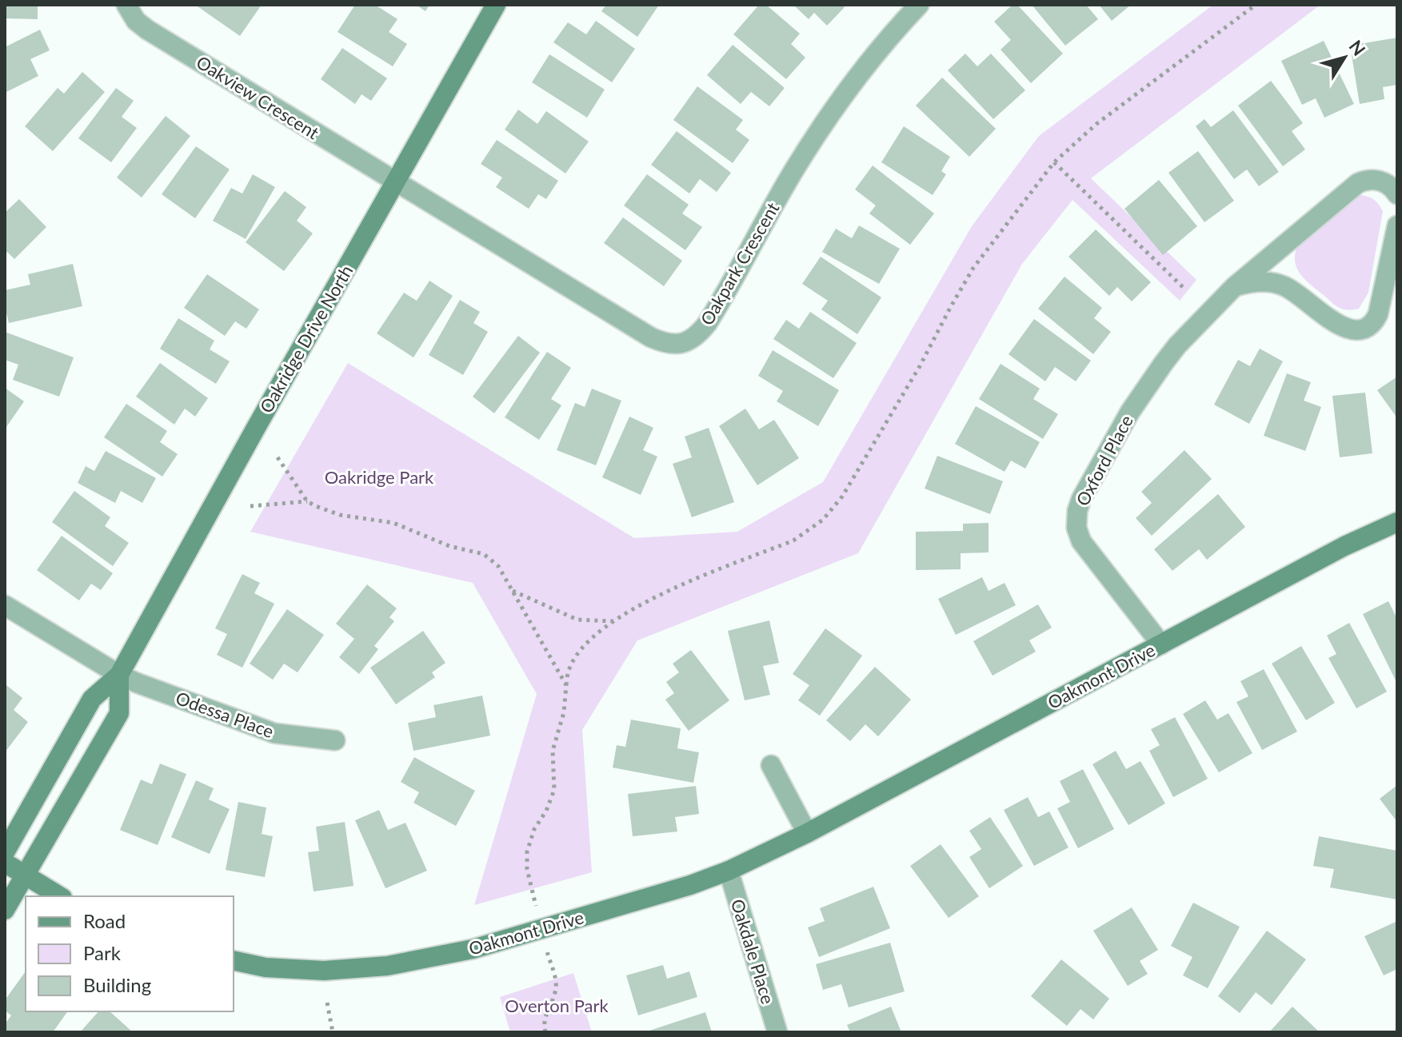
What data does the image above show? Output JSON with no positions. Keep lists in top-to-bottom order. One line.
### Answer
{"streets":{"street":["Oakview Crescent","Oakpark Crescent","Oakridge Drive North","Oxford Place","Oakmont Drive","Odessa Place","Oakdale Place"]},"crossings":[["Oakview Crescent","Oakpark Crescent"],["Oakview Crescent","Oakridge Drive North"],["Oakpark Crescent","Oakridge Drive North"],["Oakridge Drive North","Odessa Place"],["Oxford Place","Oakmont Drive"],["Oakmont Drive","Oakdale Place"]],"parks":["Oakridge Park","Overton Park"],"legend":["Road","Park","Building"],"north":"top right"}
